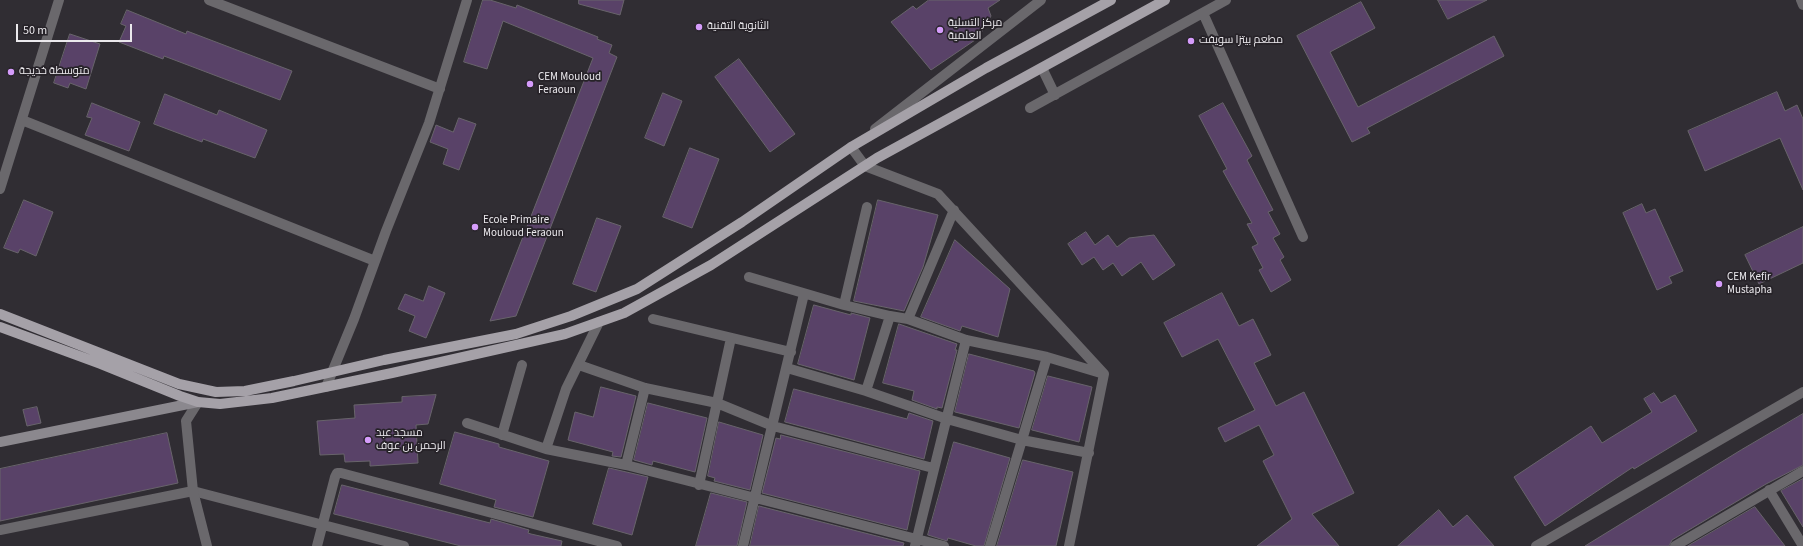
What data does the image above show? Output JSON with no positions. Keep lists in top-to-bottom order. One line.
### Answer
{"places":["الثانوية التقنية","مركز التسلية العلمية","مطعم بيتزا سويفت","متوسطة خديجة","CEM Mouloud Feraoun","Ecole Primaire Mouloud Feraoun","CEM Kefir Mustapha","مسجد عبد الرحمن بن عوف"],"scale_bar":"50 m"}
